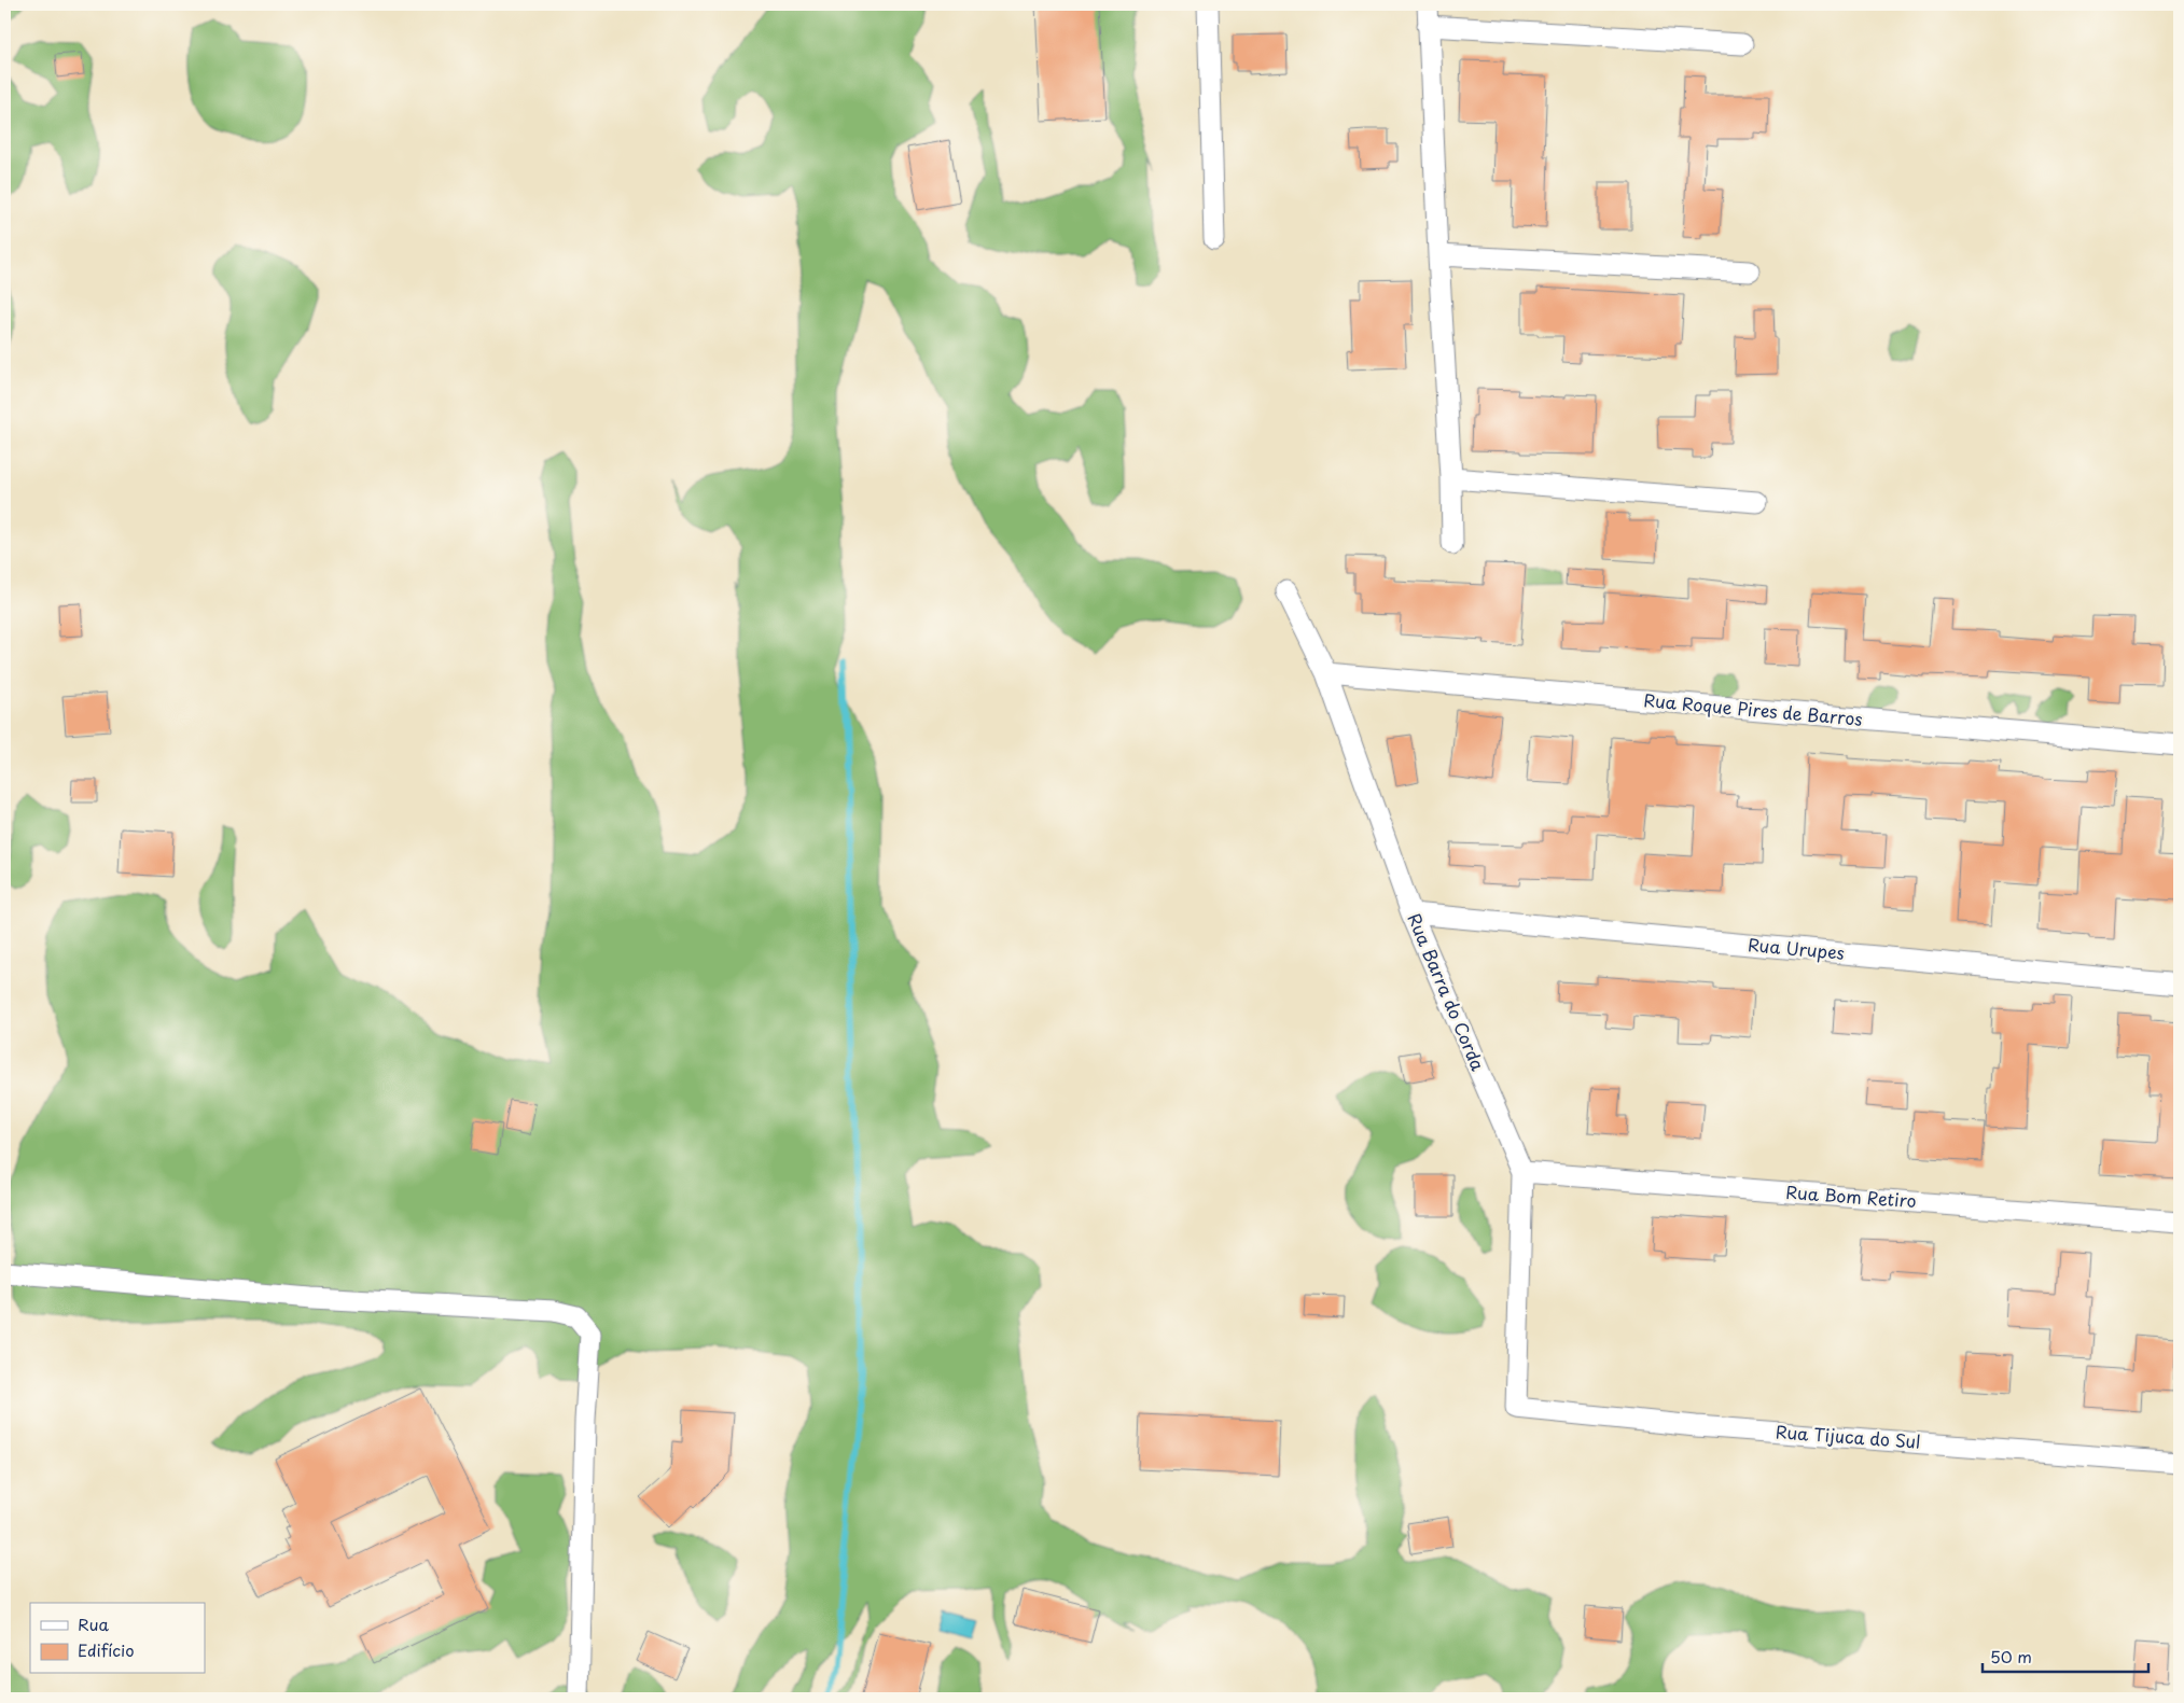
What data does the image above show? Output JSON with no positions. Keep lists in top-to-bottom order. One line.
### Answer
{"streets":{"street":["Rua Roque Pires de Barros","Rua Urupes","Rua Barra do Corda","Rua Bom Retiro","Rua Tijuca do Sul"]},"crossings":[["Rua Roque Pires de Barros","Rua Barra do Corda"],["Rua Urupes","Rua Barra do Corda"],["Rua Barra do Corda","Rua Bom Retiro"],["Rua Barra do Corda","Rua Tijuca do Sul"]],"legend":["Rua","Edifício"],"scale_bar":"50 m"}
